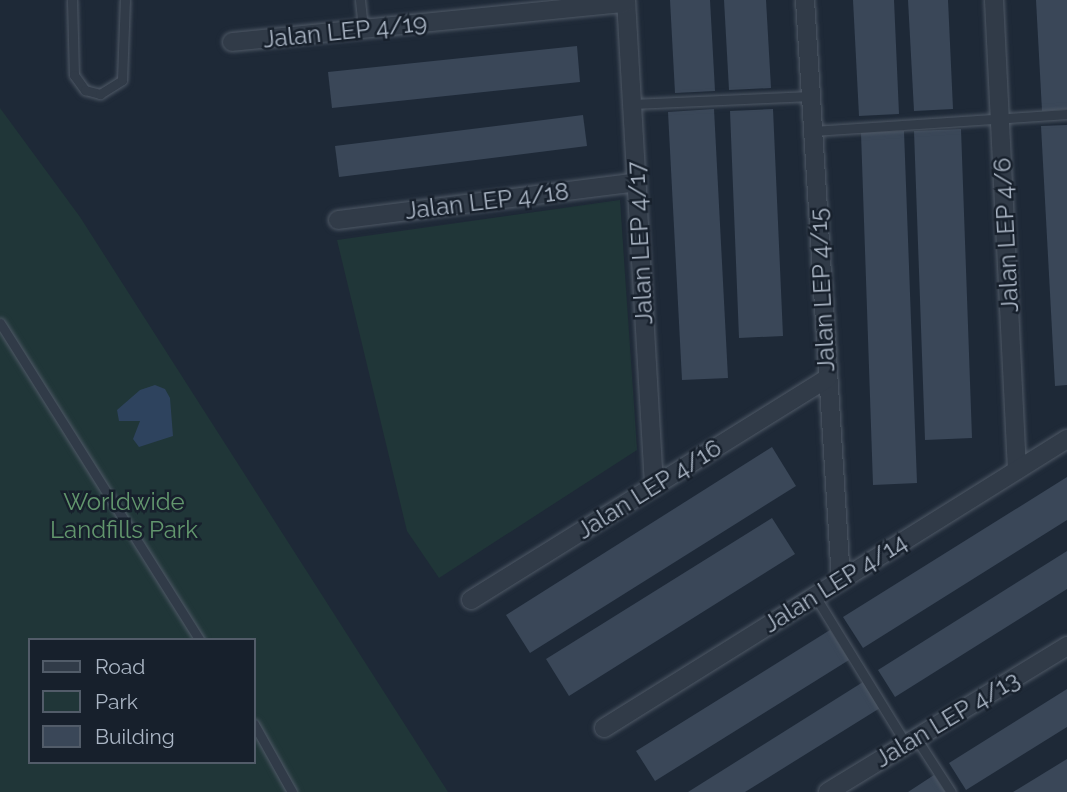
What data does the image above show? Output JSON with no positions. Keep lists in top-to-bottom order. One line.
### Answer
{"streets":{"street":["Jalan LEP 4/19","Jalan LEP 4/18","Jalan LEP 4/6","Jalan LEP 4/17","Jalan LEP 4/15","Jalan LEP 4/16","Jalan LEP 4/14","Jalan LEP 4/13"]},"crossings":[["Jalan LEP 4/19","Jalan LEP 4/17"],["Jalan LEP 4/18","Jalan LEP 4/17"],["Jalan LEP 4/6","Jalan LEP 4/14"],["Jalan LEP 4/17","Jalan LEP 4/16"],["Jalan LEP 4/15","Jalan LEP 4/16"],["Jalan LEP 4/15","Jalan LEP 4/14"]],"parks":["Worldwide Landfills Park"],"legend":["Road","Park","Building"]}
